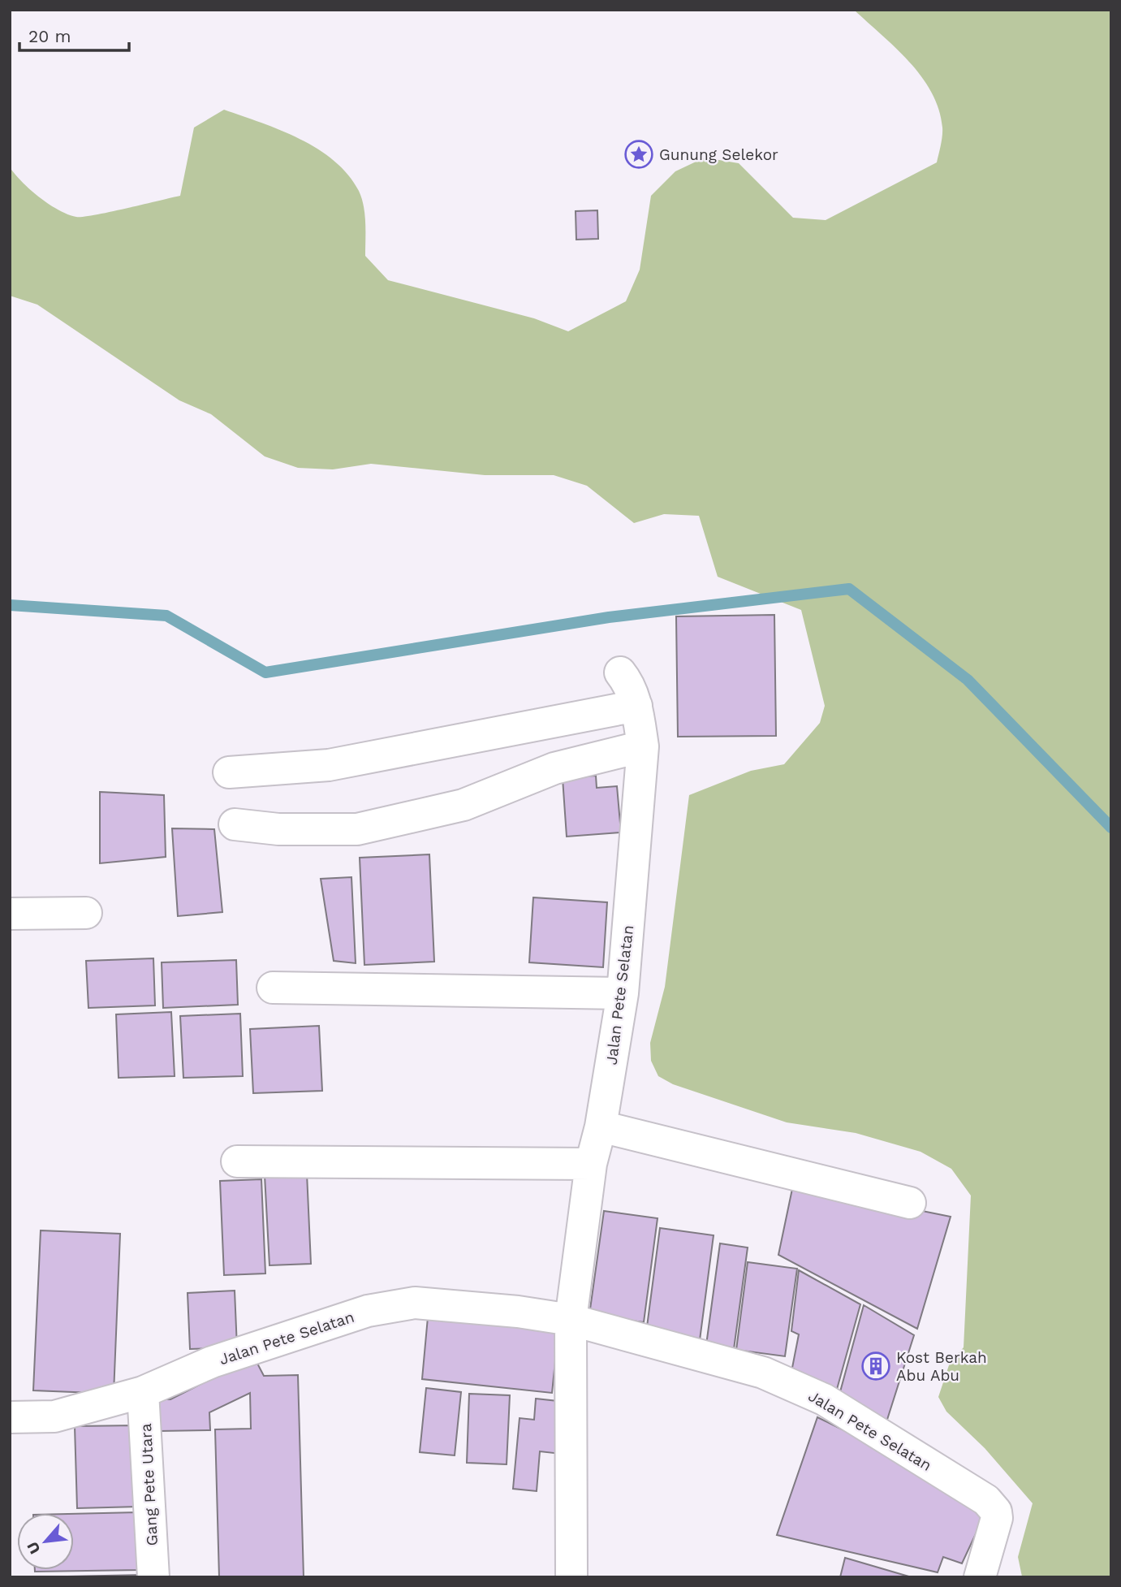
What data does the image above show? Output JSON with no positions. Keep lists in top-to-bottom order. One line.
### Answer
{"streets":{"street":["Jalan Pete Selatan","Gang Pete Utara"]},"crossings":[["Jalan Pete Selatan","Gang Pete Utara"]],"places":{"place":["Gunung Selekor"],"building":["Kost Berkah Abu Abu"]},"scale_bar":"20 m","north":"bottom left"}
